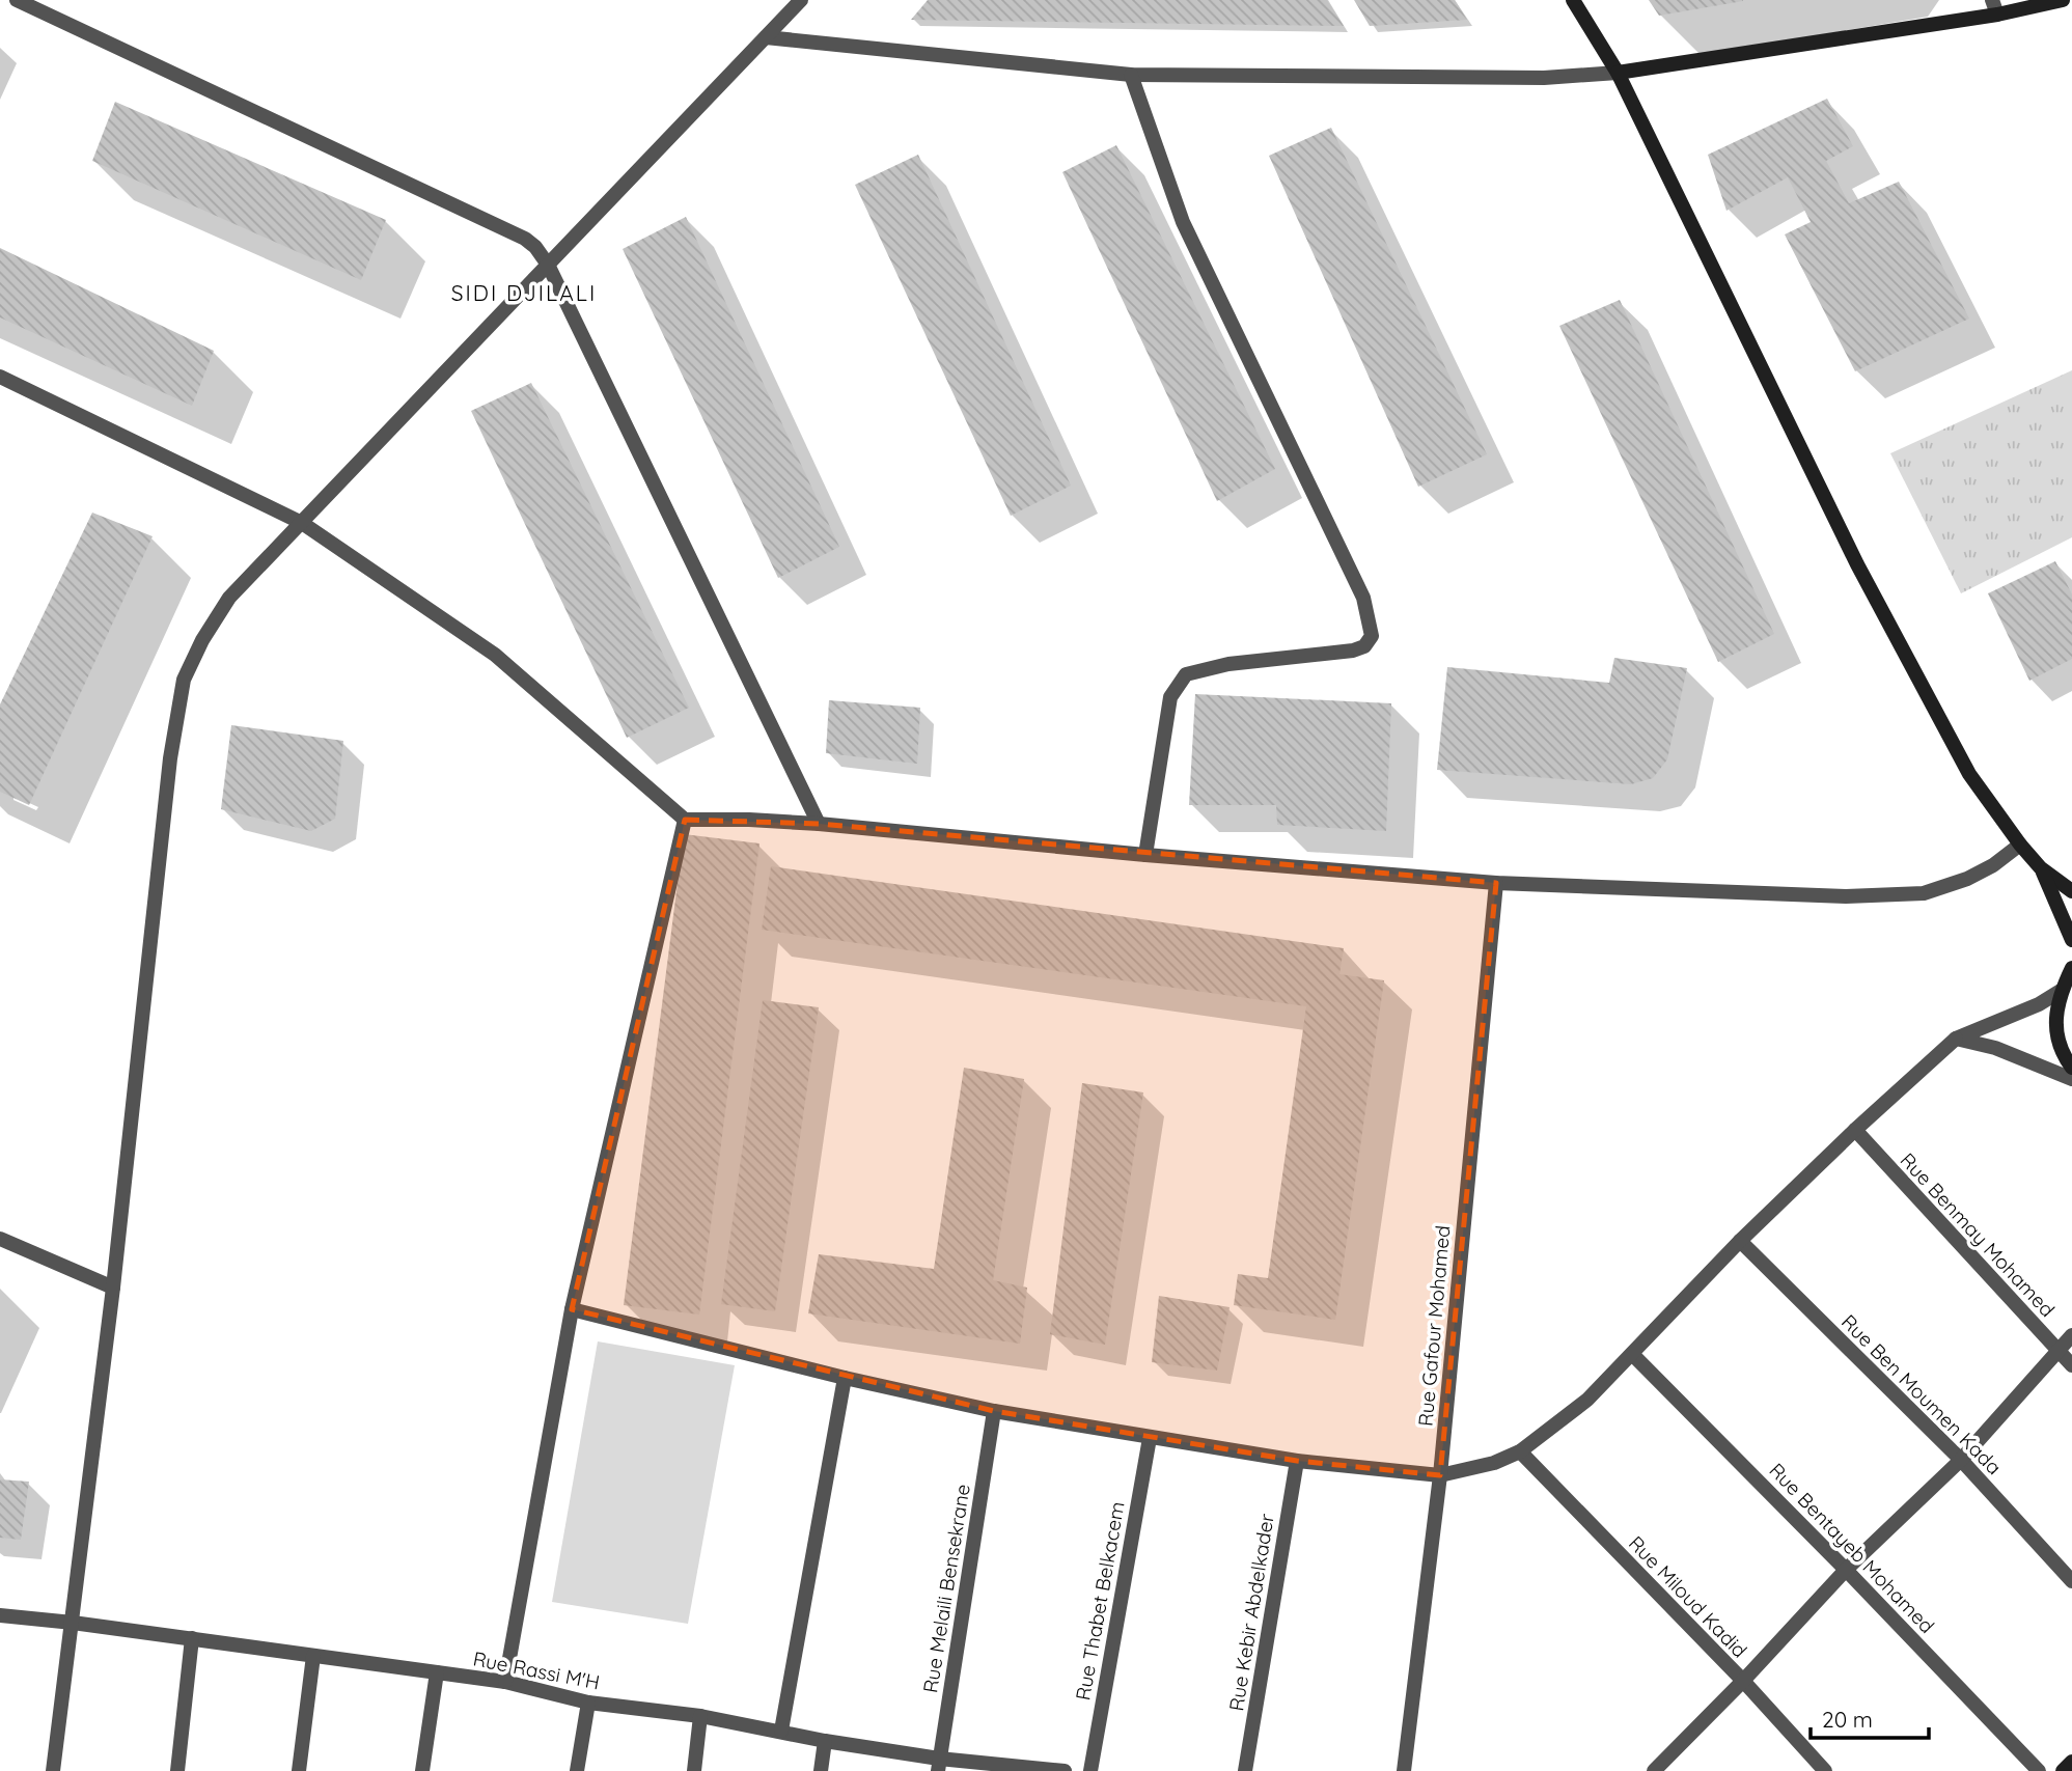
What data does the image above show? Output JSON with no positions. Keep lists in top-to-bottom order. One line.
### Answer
{"streets":{"street":["Rue Benmay Mohamed","Rue Gafour Mohamed","Rue Ben Moumen Kada","Rue Bentayeb Mohamed","Rue Melaili Bensekrane","Rue Miloud Kadid","Rue Thabet Belkacem","Rue Kebir Abdelkader","Rue Rassi M'H"]},"crossings":[["Rue Melaili Bensekrane","Rue Rassi M'H"]],"districts":["SIDI DJILALI"],"scale_bar":"20 m"}
